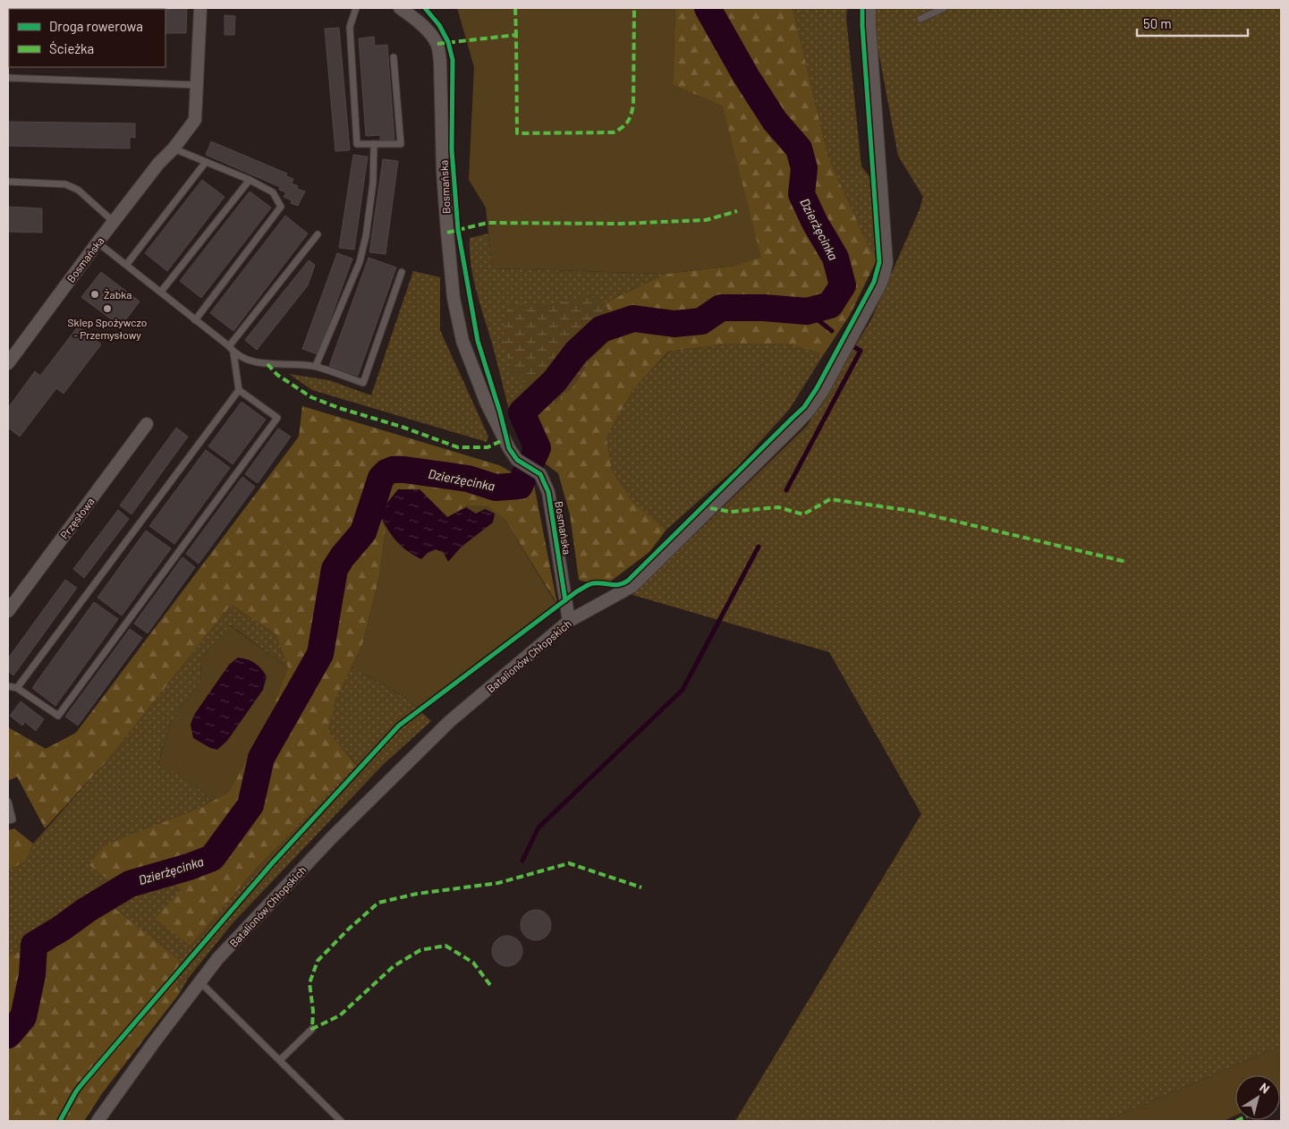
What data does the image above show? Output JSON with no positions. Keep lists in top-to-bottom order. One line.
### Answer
{"streets":{"street":["Bosmańska","Przęsłowa","Batalionów Chłopskich"]},"crossings":[["Bosmańska","Batalionów Chłopskich"]],"water":["Dzierżęcinka"],"places":["Żabka","Sklep Spożywczo - Przemysłowy"],"legend":["Droga rowerowa","Ścieżka"],"scale_bar":"50 m","north":"top right"}
